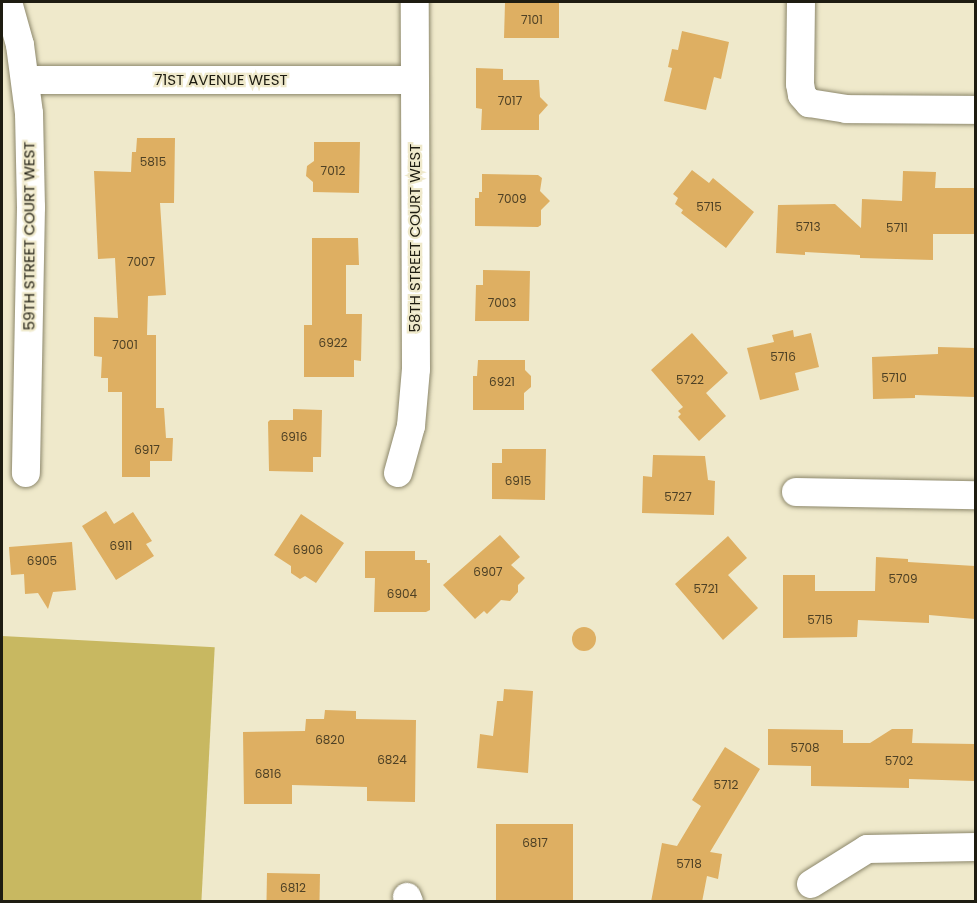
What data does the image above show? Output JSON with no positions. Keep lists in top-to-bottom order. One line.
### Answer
{"streets":{"street":["71ST AVENUE WEST","59TH STREET COURT WEST","58TH STREET COURT WEST"]},"crossings":[["71ST AVENUE WEST","59TH STREET COURT WEST"],["71ST AVENUE WEST","58TH STREET COURT WEST"]],"house_numbers":["7101","7017","5815","7012","7009","5715","5713","5711","7007","7003","6922","7001","5716","5710","5722","6921","6916","6917","6915","5727","6911","6906","6905","6907","5709","5721","6904","5715","6820","5708","6824","5702","6816","5712","6817","5718","6812"]}
